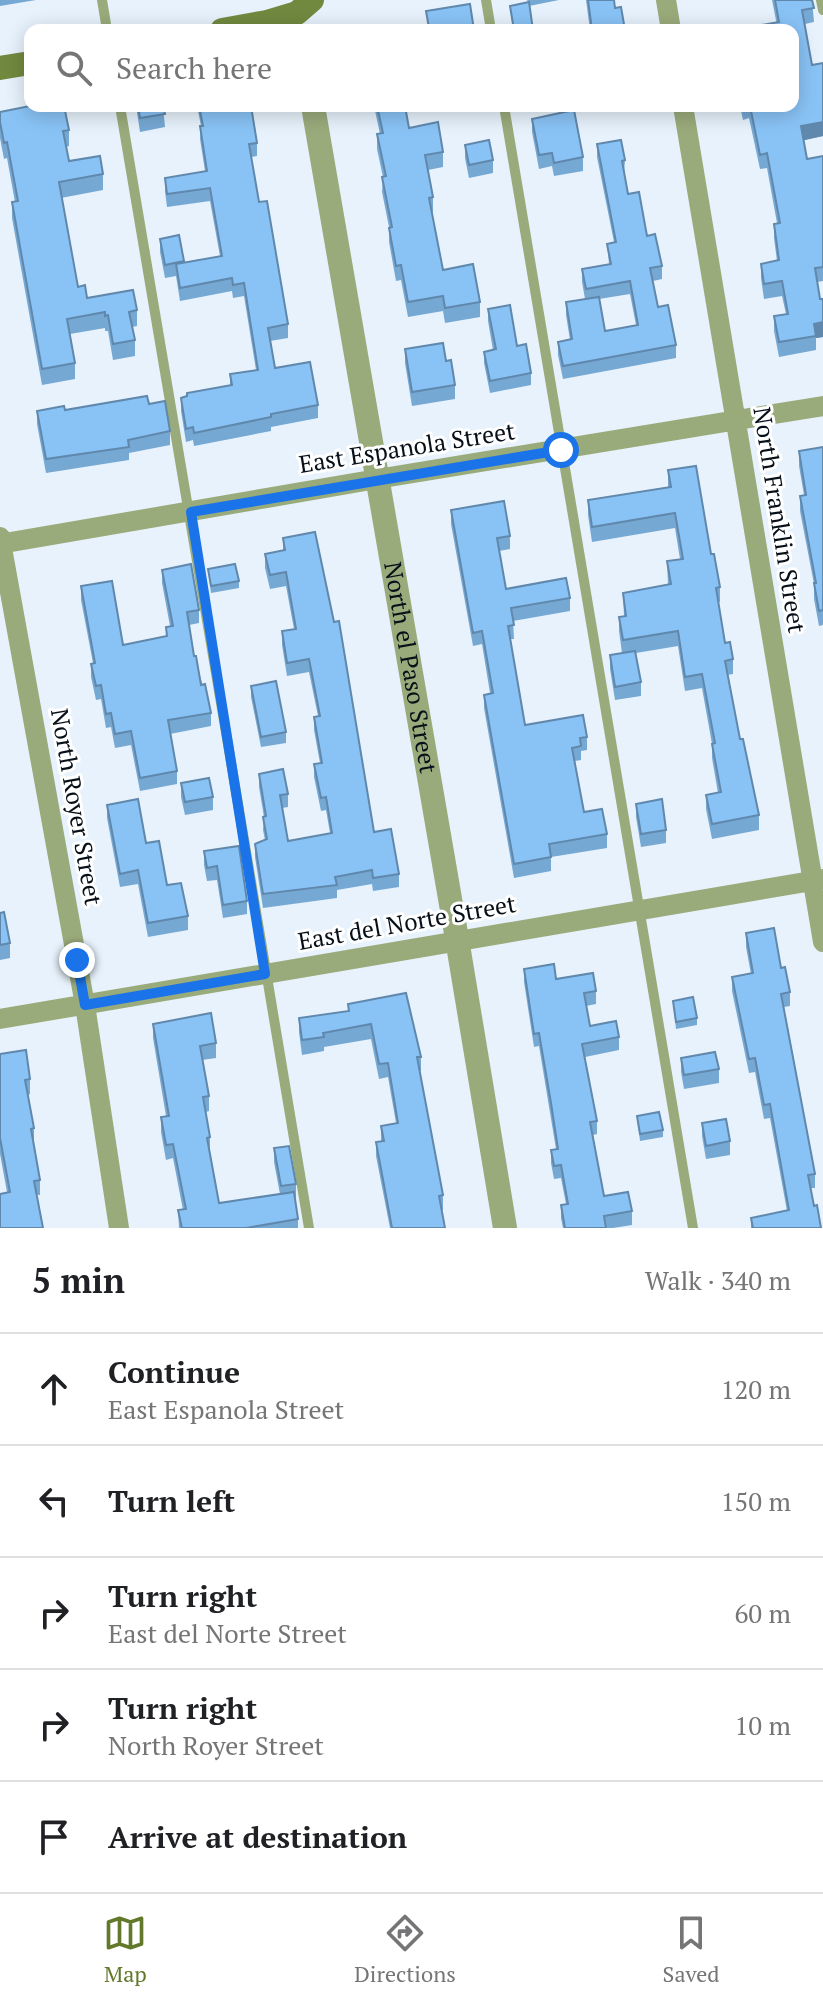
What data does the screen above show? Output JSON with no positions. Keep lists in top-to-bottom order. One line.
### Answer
{"streets":{"street":["East Espanola Street","North Franklin Street","North el Paso Street","North Royer Street","East del Norte Street"]},"crossings":[["East Espanola Street","North Franklin Street"],["East Espanola Street","North el Paso Street"],["East Espanola Street","North Royer Street"],["North Franklin Street","East del Norte Street"],["North el Paso Street","East del Norte Street"],["North Royer Street","East del Norte Street"]],"page":{"search":"Search here","heading":["5 min","Walk · 340 m"],"list":[["Continue","East Espanola Street","120 m"],["Turn left","150 m"],["Turn right","East del Norte Street","60 m"],["Turn right","North Royer Street","10 m"],"Arrive at destination"],"nav":["Map","Directions","Saved"]}}
